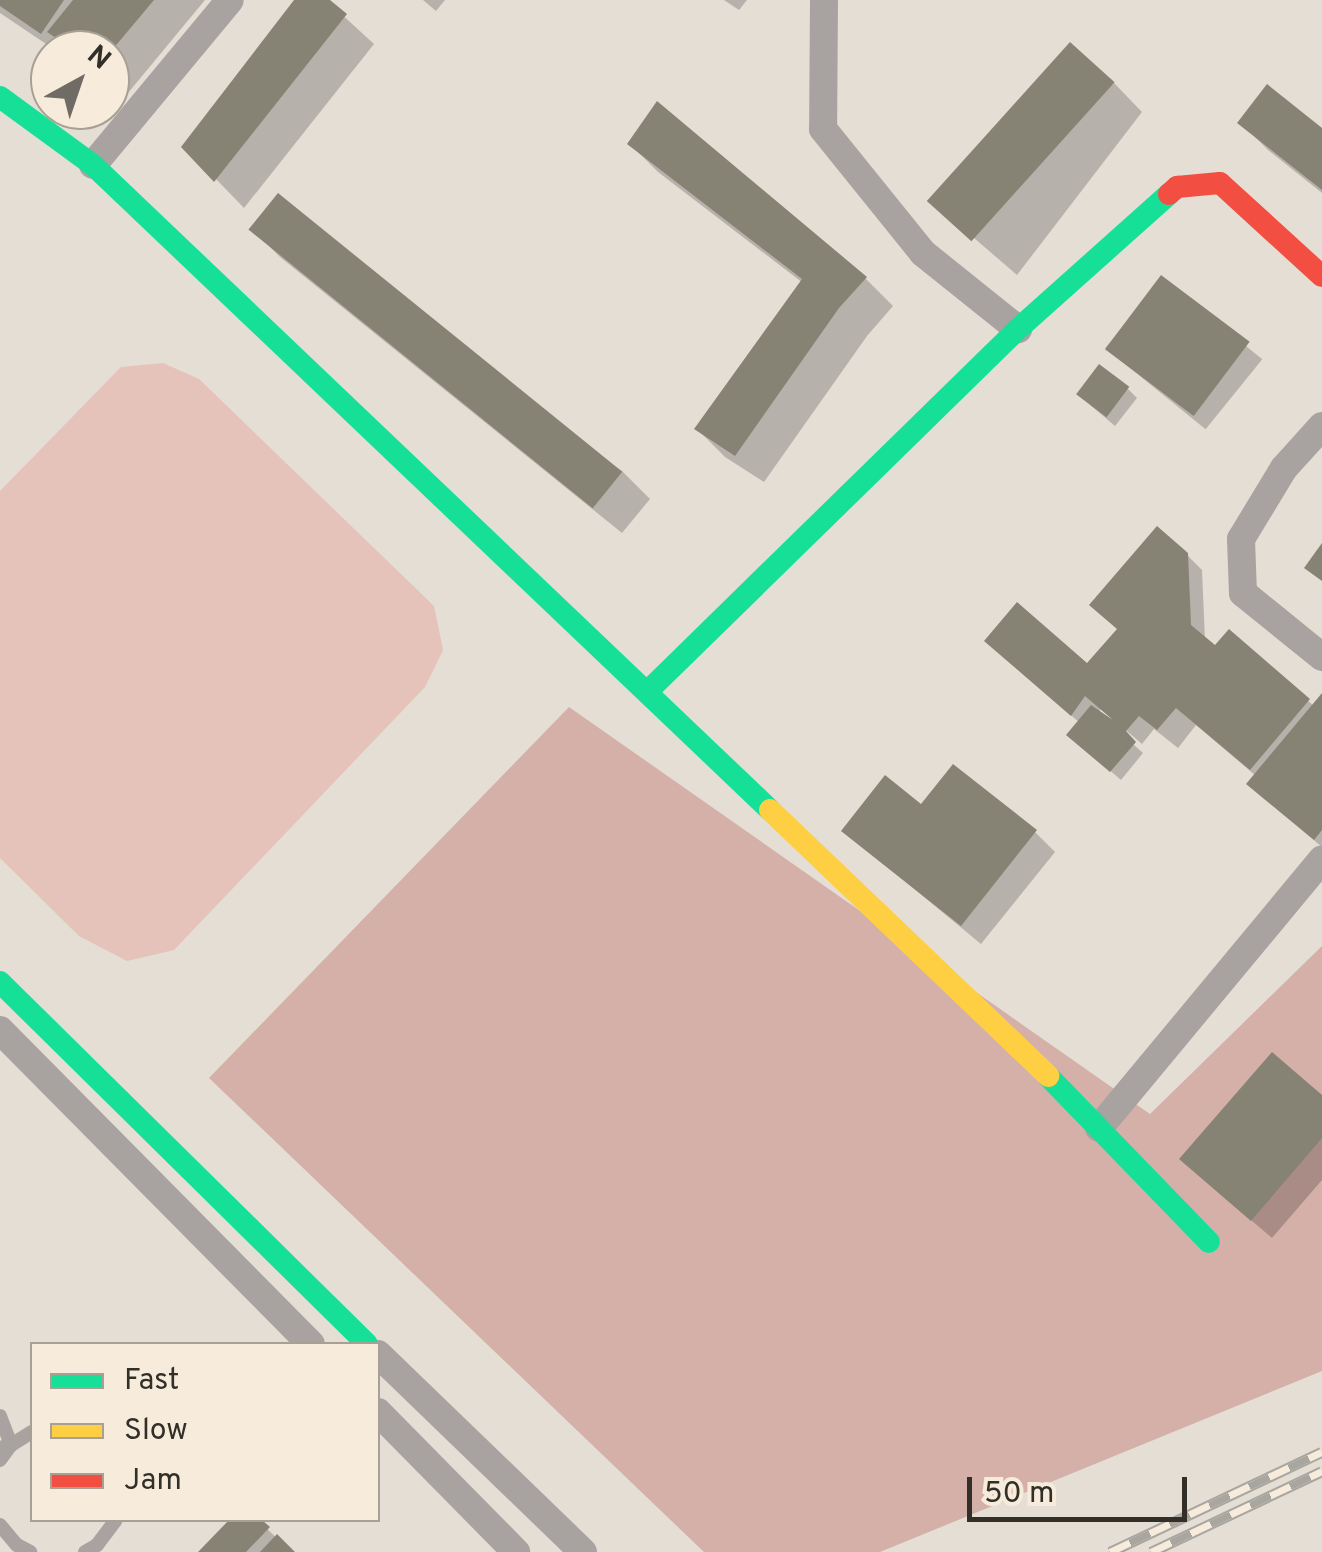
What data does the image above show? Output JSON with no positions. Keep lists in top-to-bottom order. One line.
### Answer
{"legend":["Fast","Slow","Jam"],"scale_bar":"50 m","north":"top right"}
